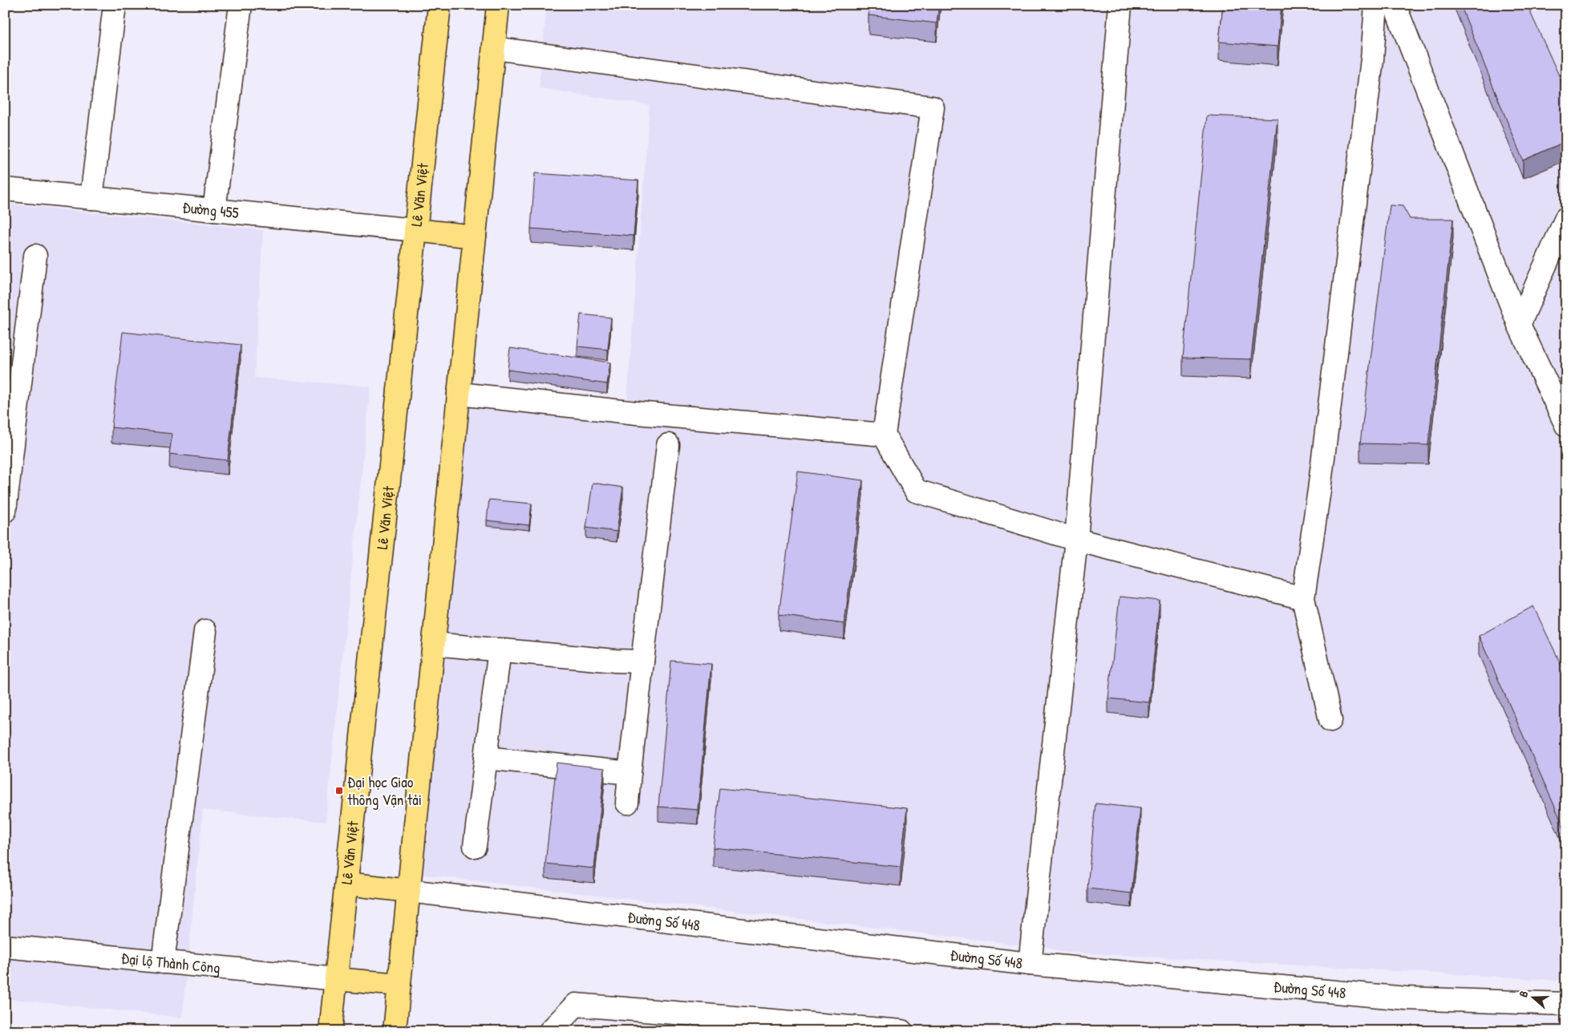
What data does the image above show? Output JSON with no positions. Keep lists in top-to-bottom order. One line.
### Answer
{"streets":{"main road":["Lê Văn Việt"],"street":["Đường 455","Đường Số 448","Đại lộ Thành Công"]},"crossings":[["Lê Văn Việt","Đường 455"],["Lê Văn Việt","Đại lộ Thành Công"]],"places":{"transit":["Đại học Giao thông Vận tải"]},"north":"left"}
